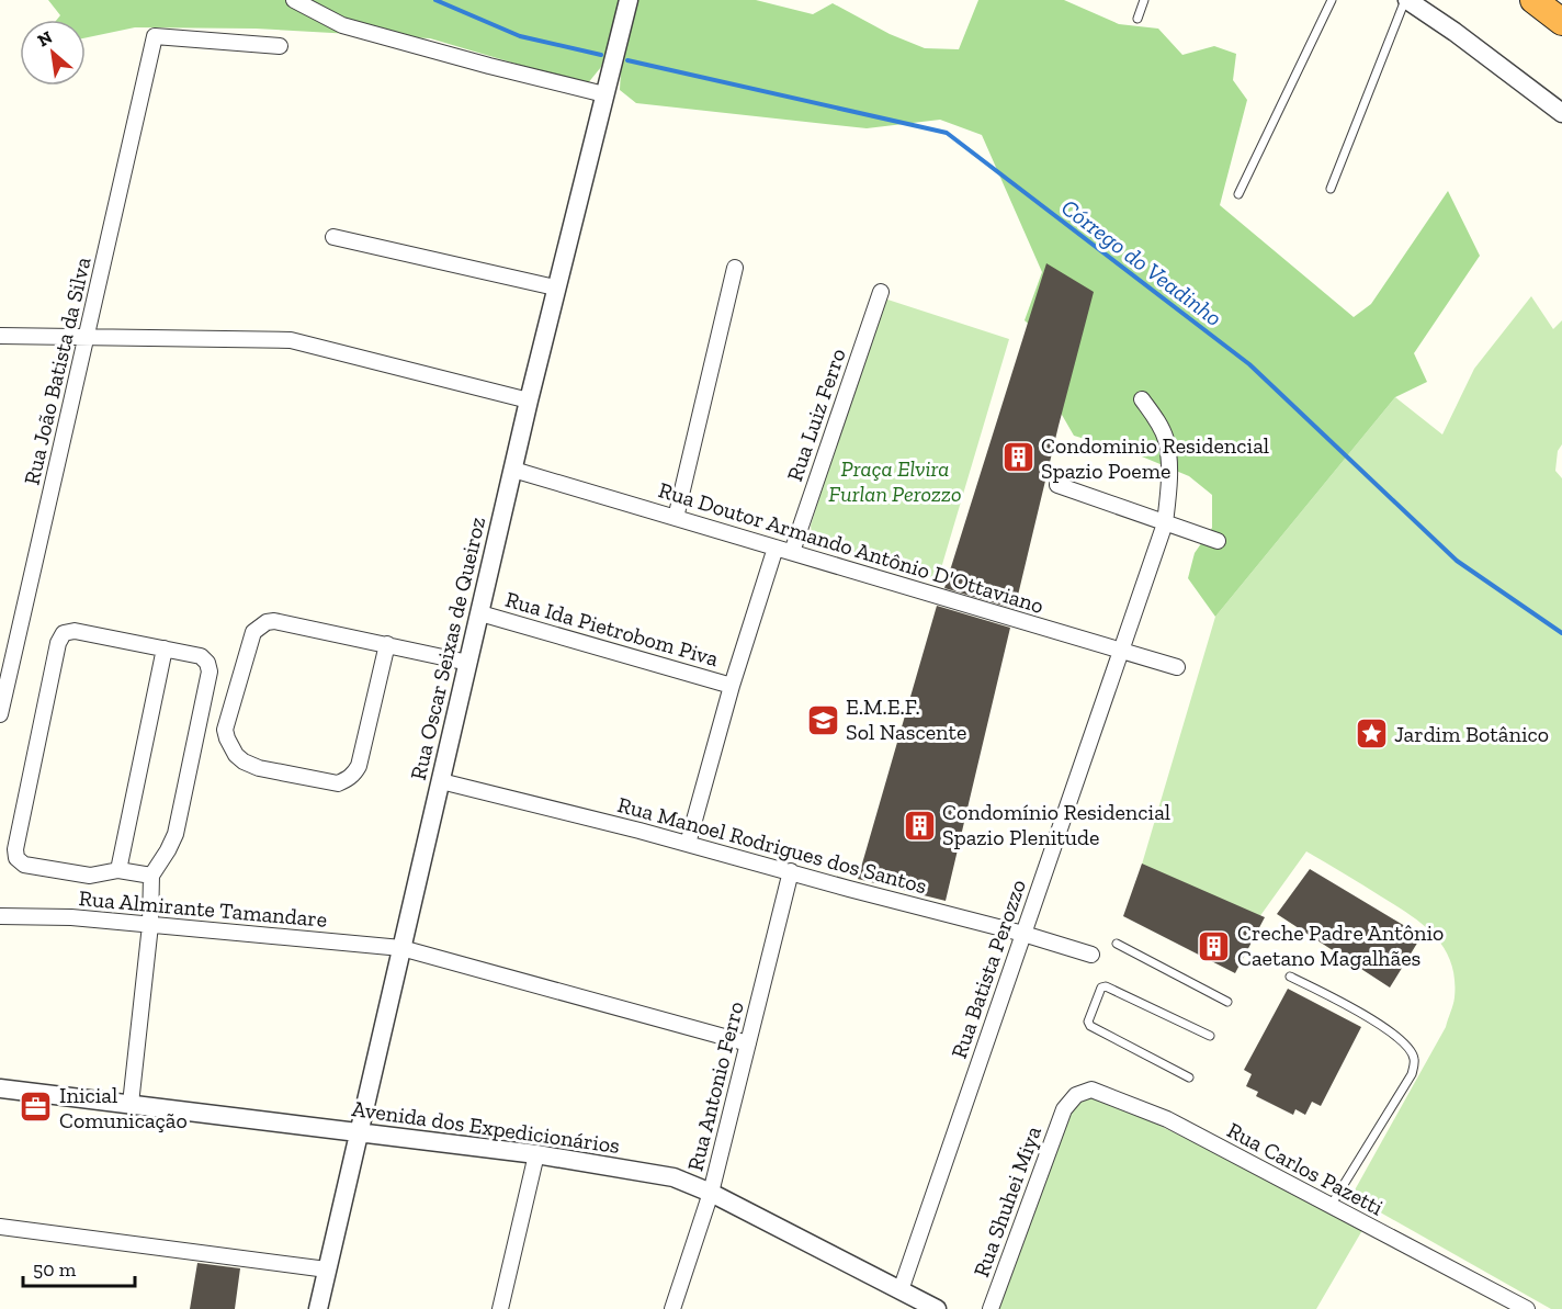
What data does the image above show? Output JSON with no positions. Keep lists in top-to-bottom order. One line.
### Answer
{"streets":{"street":["Rua João Batista da Silva","Rua Luiz Ferro","Rua Doutor Armando Antônio D'Ottaviano","Rua Ida Pietrobom Piva","Rua Oscar Seixas de Queiroz","Rua Manoel Rodrigues dos Santos","Rua Almirante Tamandare","Rua Batista Perozzo","Rua Antonio Ferro","Avenida dos Expedicionários","Rua Carlos Pazetti","Rua Shuhei Miya"]},"crossings":[["Rua Luiz Ferro","Rua Doutor Armando Antônio D'Ottaviano"],["Rua Doutor Armando Antônio D'Ottaviano","Rua Oscar Seixas de Queiroz"],["Rua Doutor Armando Antônio D'Ottaviano","Rua Batista Perozzo"],["Rua Ida Pietrobom Piva","Rua Oscar Seixas de Queiroz"],["Rua Oscar Seixas de Queiroz","Rua Manoel Rodrigues dos Santos"],["Rua Oscar Seixas de Queiroz","Rua Almirante Tamandare"],["Rua Oscar Seixas de Queiroz","Avenida dos Expedicionários"],["Rua Manoel Rodrigues dos Santos","Rua Batista Perozzo"],["Rua Manoel Rodrigues dos Santos","Rua Antonio Ferro"],["Rua Almirante Tamandare","Rua Antonio Ferro"],["Rua Batista Perozzo","Avenida dos Expedicionários"],["Rua Antonio Ferro","Avenida dos Expedicionários"],["Rua Carlos Pazetti","Rua Shuhei Miya"]],"water":["Córrego do Veadinho"],"parks":["Praça Elvira Furlan Perozzo"],"places":{"building":["Condominio Residencial Spazio Poeme","Condomínio Residencial Spazio Plenitude","Creche Padre Antônio Caetano Magalhães"],"school or university":["E.M.E.F. Sol Nascente"],"place":["Jardim Botânico"],"office":["Inicial Comunicação"]},"scale_bar":"50 m","north":"top left"}
